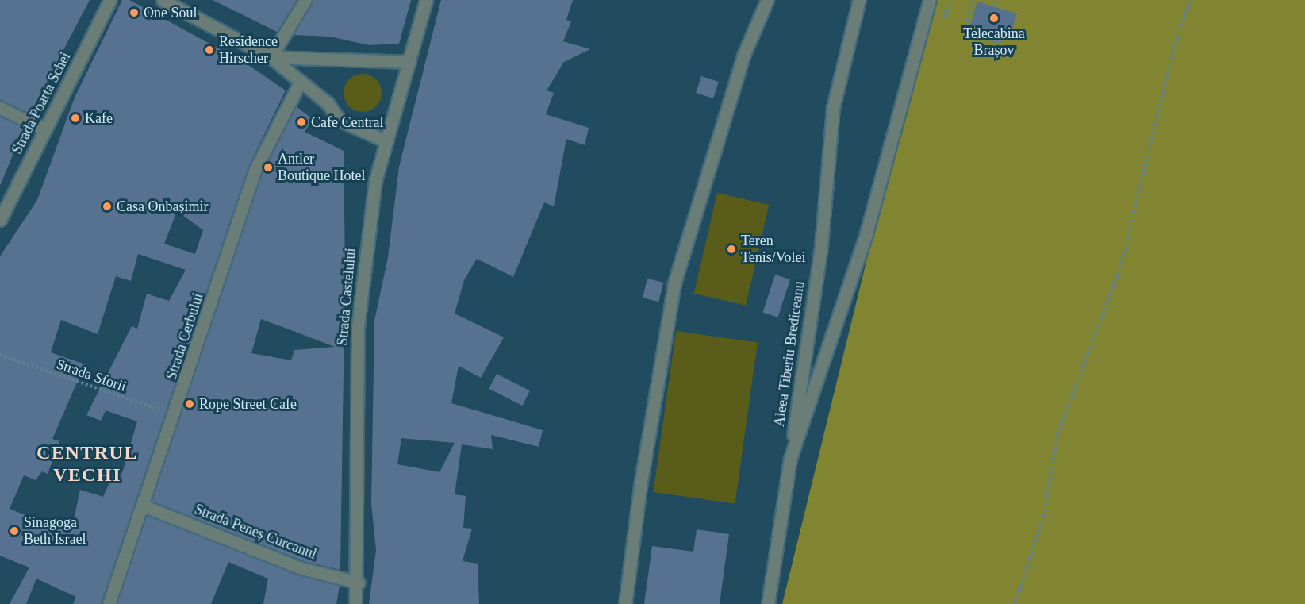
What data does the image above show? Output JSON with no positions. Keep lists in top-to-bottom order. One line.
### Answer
{"streets":{"street":["Strada Poarta Schei","Strada Castelului","Strada Cerbului","Aleea Tiberiu Brediceanu","Strada Peneș Curcanul"],"path":["Strada Sforii"]},"crossings":[["Strada Castelului","Strada Peneș Curcanul"],["Strada Cerbului","Strada Sforii"],["Strada Cerbului","Strada Peneș Curcanul"]],"districts":["CENTRUL VECHI"],"places":["One Soul","Telecabina Brașov","Residence Hirscher","Kafe","Cafe Central","Antler Boutique Hotel","Casa Onbașimir","Teren Tenis/Volei","Rope Street Cafe","Sinagoga Beth Israel"]}
